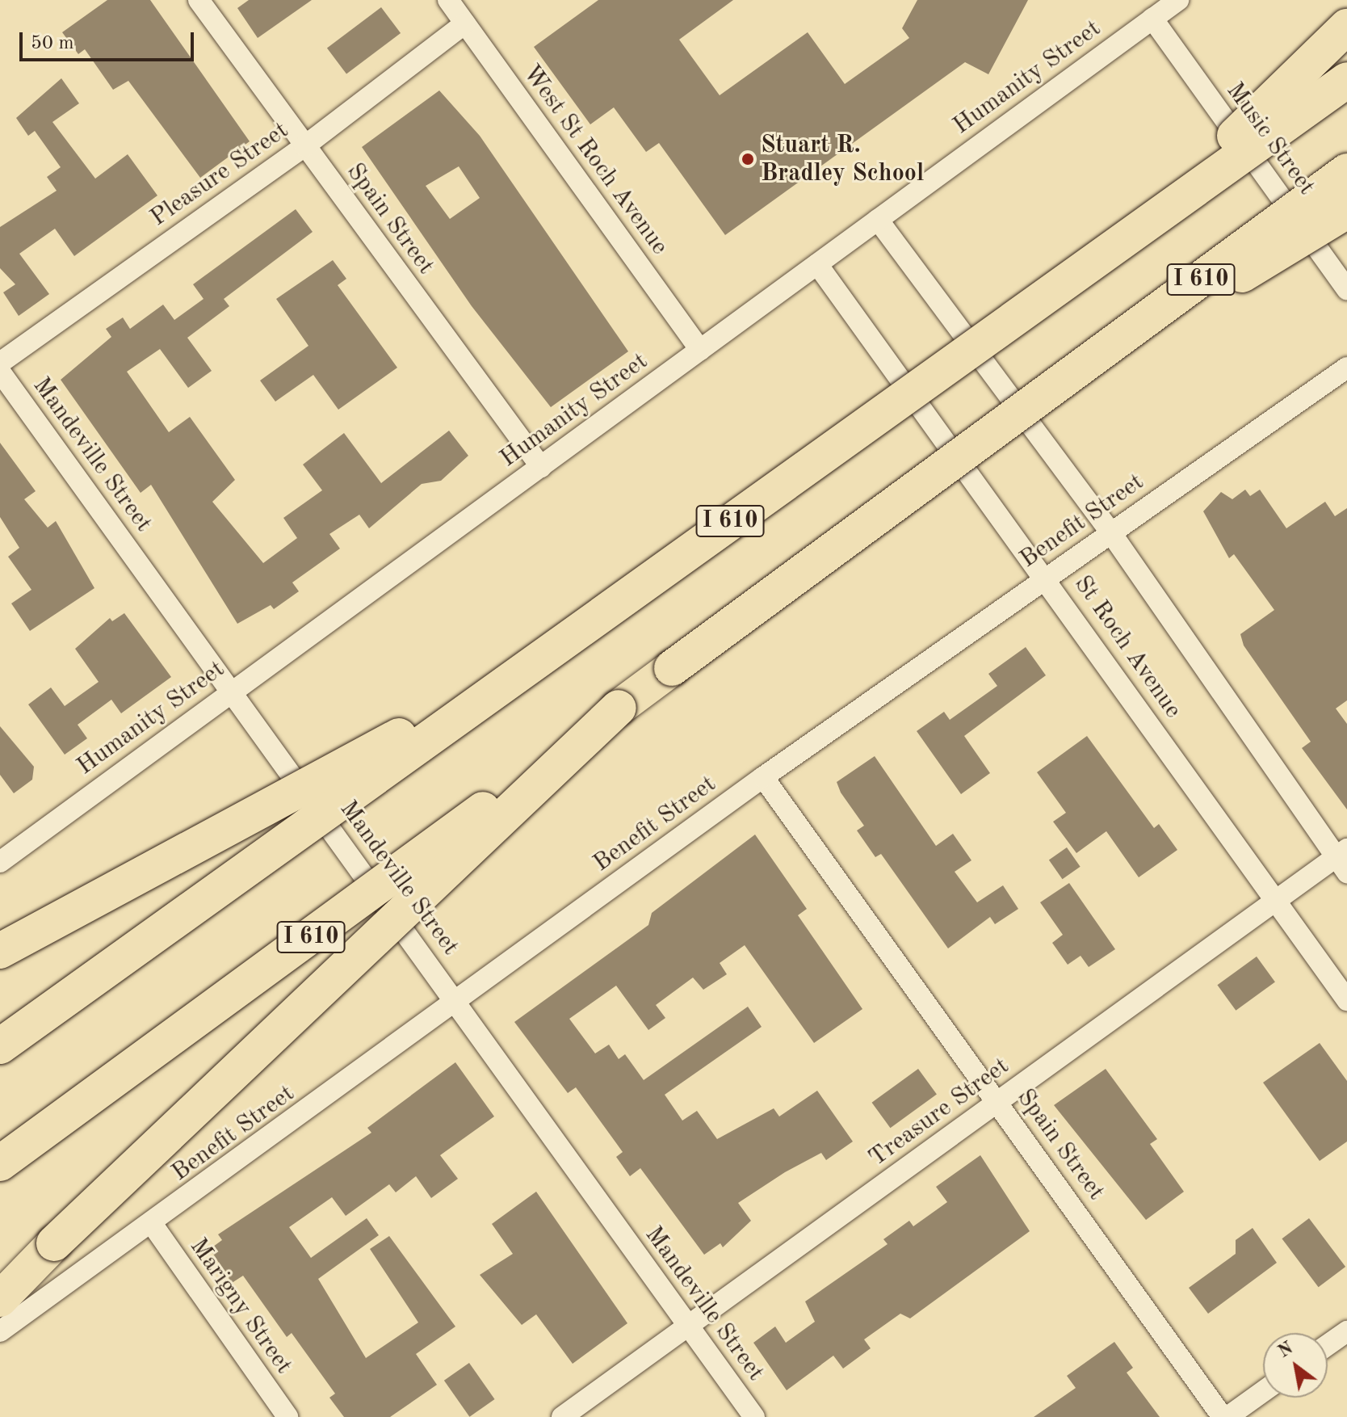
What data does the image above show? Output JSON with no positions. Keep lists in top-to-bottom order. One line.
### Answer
{"streets":{"highway":["I 610"],"street":["Humanity Street","Music Street","West St Roch Avenue","Pleasure Street","Spain Street","Mandeville Street","Benefit Street","St Roch Avenue","Treasure Street","Marigny Street"]},"crossings":[["Humanity Street","Music Street"],["Humanity Street","West St Roch Avenue"],["Humanity Street","Spain Street"],["Humanity Street","Mandeville Street"],["Humanity Street","St Roch Avenue"],["West St Roch Avenue","Pleasure Street"],["Pleasure Street","Spain Street"],["Spain Street","Benefit Street"],["Spain Street","Treasure Street"],["Mandeville Street","Benefit Street"],["Mandeville Street","Treasure Street"],["Benefit Street","St Roch Avenue"],["Benefit Street","Marigny Street"],["St Roch Avenue","Treasure Street"]],"places":["Stuart R. Bradley School"],"scale_bar":"50 m","north":"top left"}
